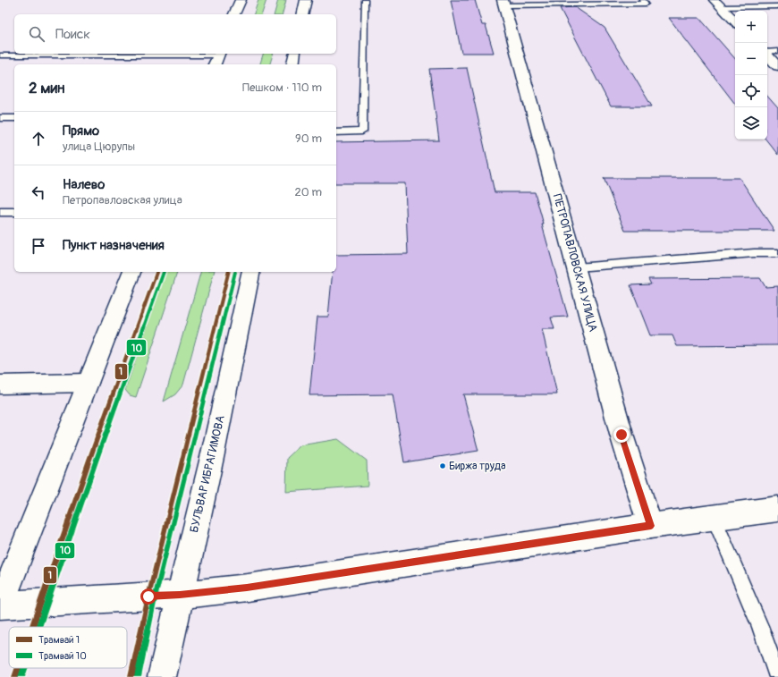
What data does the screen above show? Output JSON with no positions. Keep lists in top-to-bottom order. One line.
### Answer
{"streets":{"main road":["ПЕТРОПАВЛОВСКАЯ УЛИЦА","БУЛЬВАР ИБРАГИМОВА"]},"places":["Биржа труда"],"lines":["tram line 1","tram line 10"],"legend":["Трамвай 1","Трамвай 10"],"page":{"map_buttons":["+","−"],"search":"Поиск","heading":["2 мин","Пешком · 110 m"],"list":[["Прямо","улица Цюрупы","90 m"],["Налево","Петропавловская улица","20 m"],"Пункт назначения"]}}
